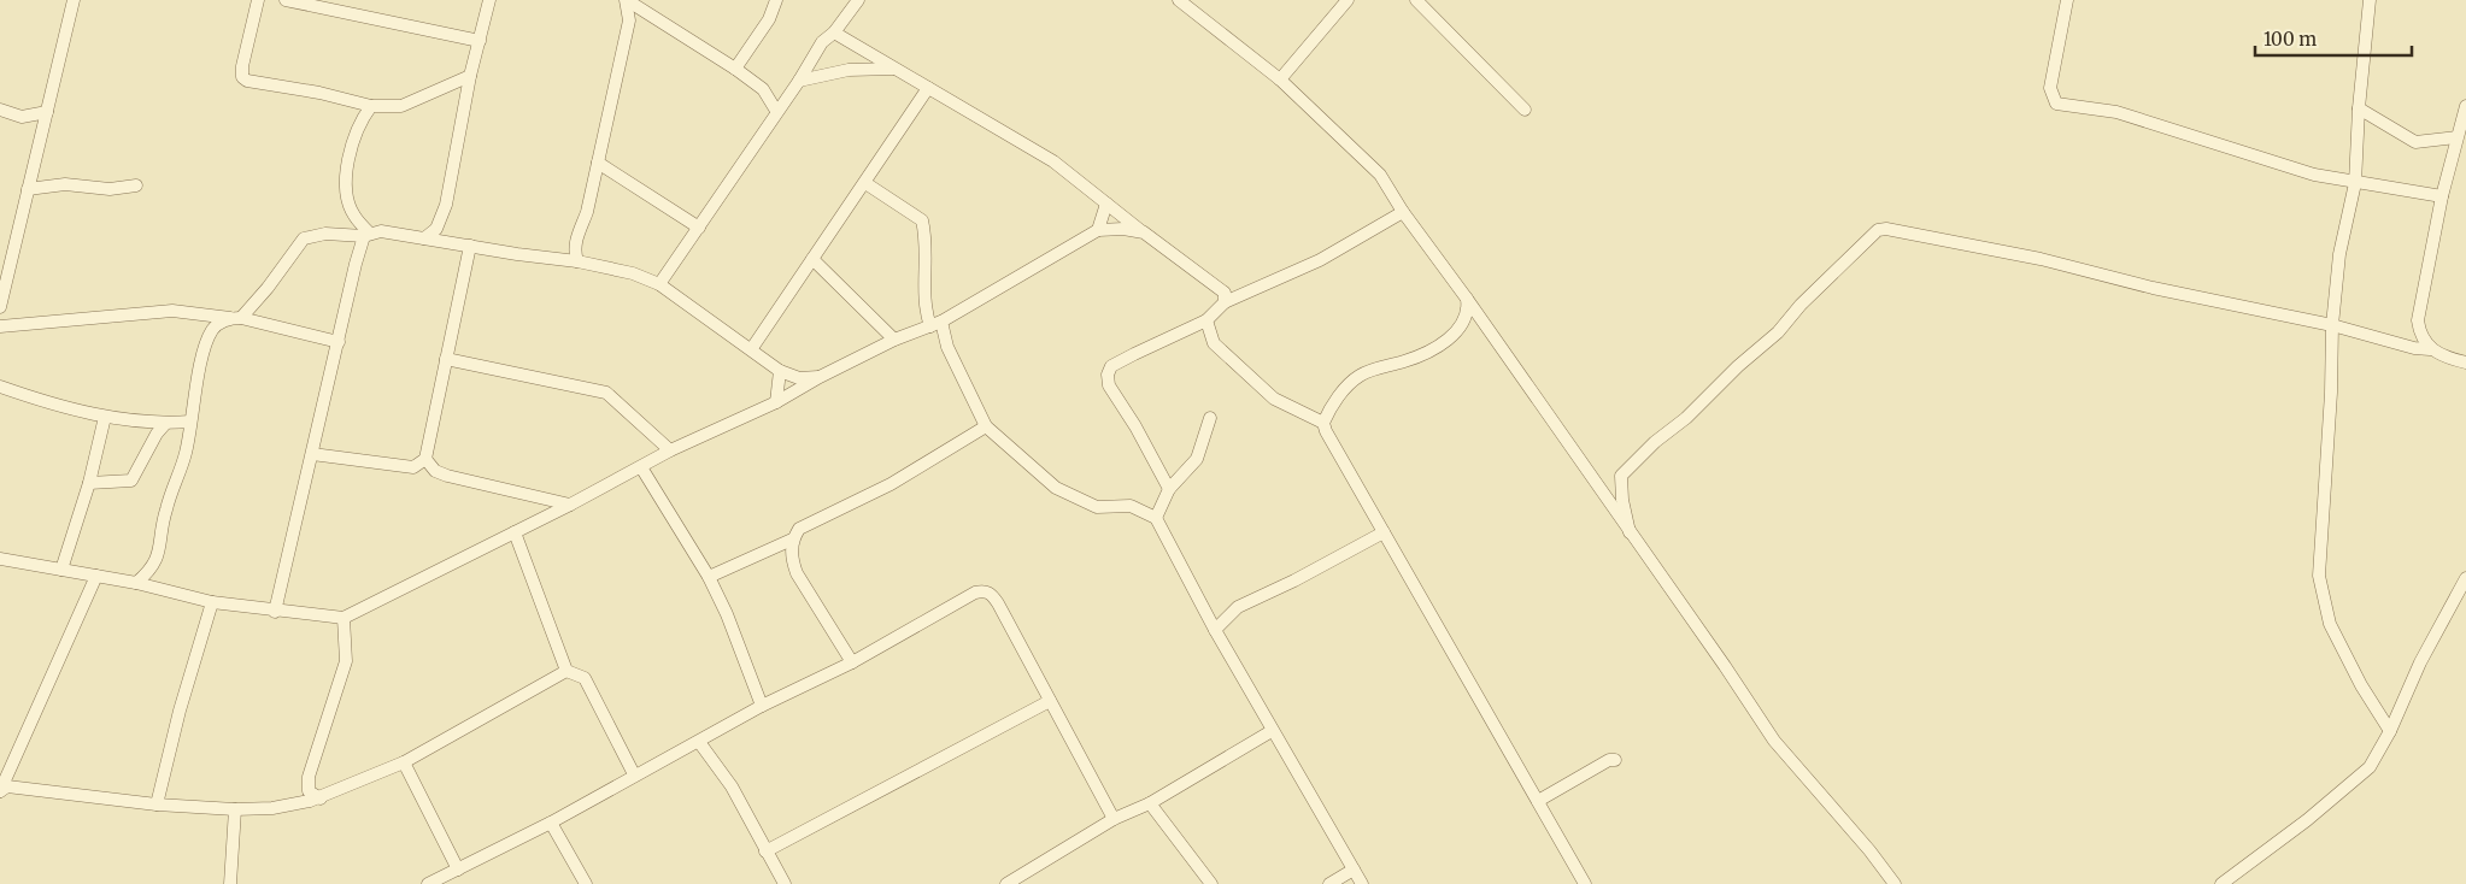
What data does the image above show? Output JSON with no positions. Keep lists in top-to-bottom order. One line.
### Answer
{"scale_bar":"100 m"}
